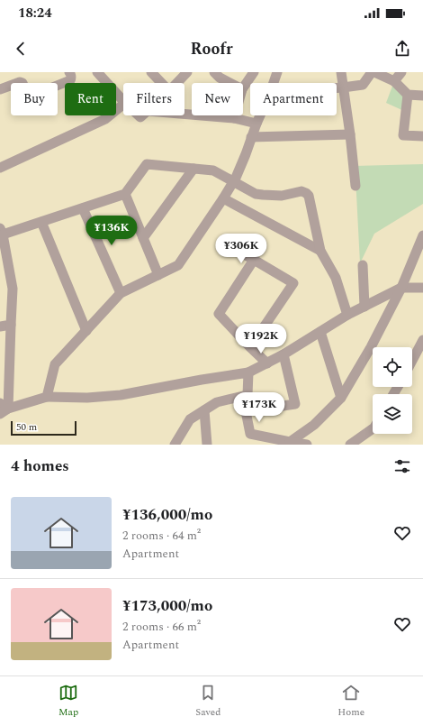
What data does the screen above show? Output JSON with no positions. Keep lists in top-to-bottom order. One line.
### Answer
{"scale_bar":"50 m","page":{"status":"18:24","header":"Roofr","chip":["Buy","Rent","Filters","New","Apartment"],"price":["¥136K","¥306K","¥192K","¥173K"],"scale":"50 m","heading":"4 homes","list":[{"name":"¥136,000/mo","note":"2 rooms · 64 m² · Apartment"},{"name":"¥173,000/mo","note":"2 rooms · 66 m² · Apartment"}],"tabs":["Map","Saved","Home"]}}
